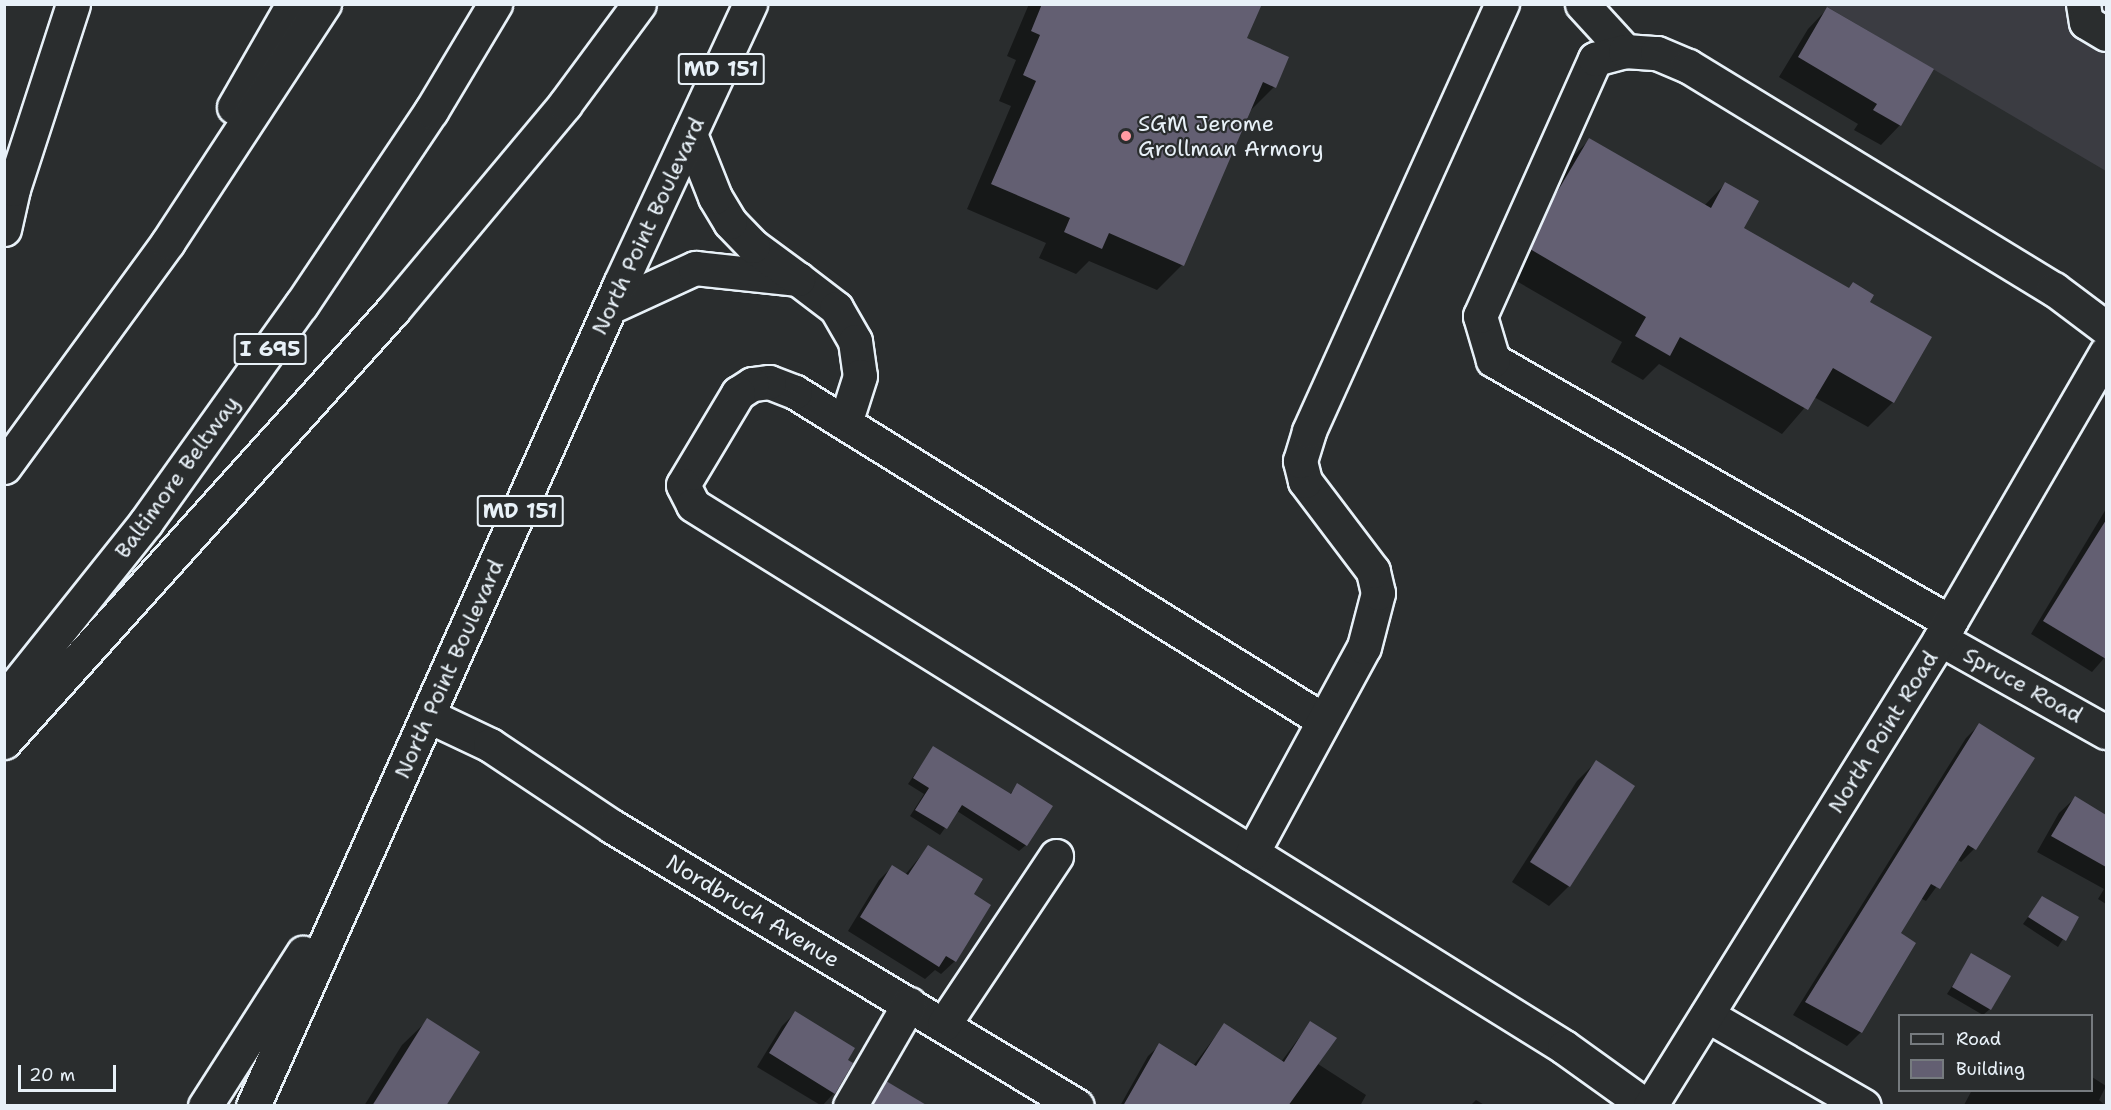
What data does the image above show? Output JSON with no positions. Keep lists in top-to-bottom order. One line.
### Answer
{"streets":{"main road":["MD 151","North Point Boulevard","I 695","Baltimore Beltway","Spruce Road","North Point Road","Nordbruch Avenue"]},"crossings":[["North Point Boulevard","Nordbruch Avenue"],["Spruce Road","North Point Road"]],"places":["SGM Jerome Grollman Armory"],"legend":["Road","Building"],"scale_bar":"20 m"}
